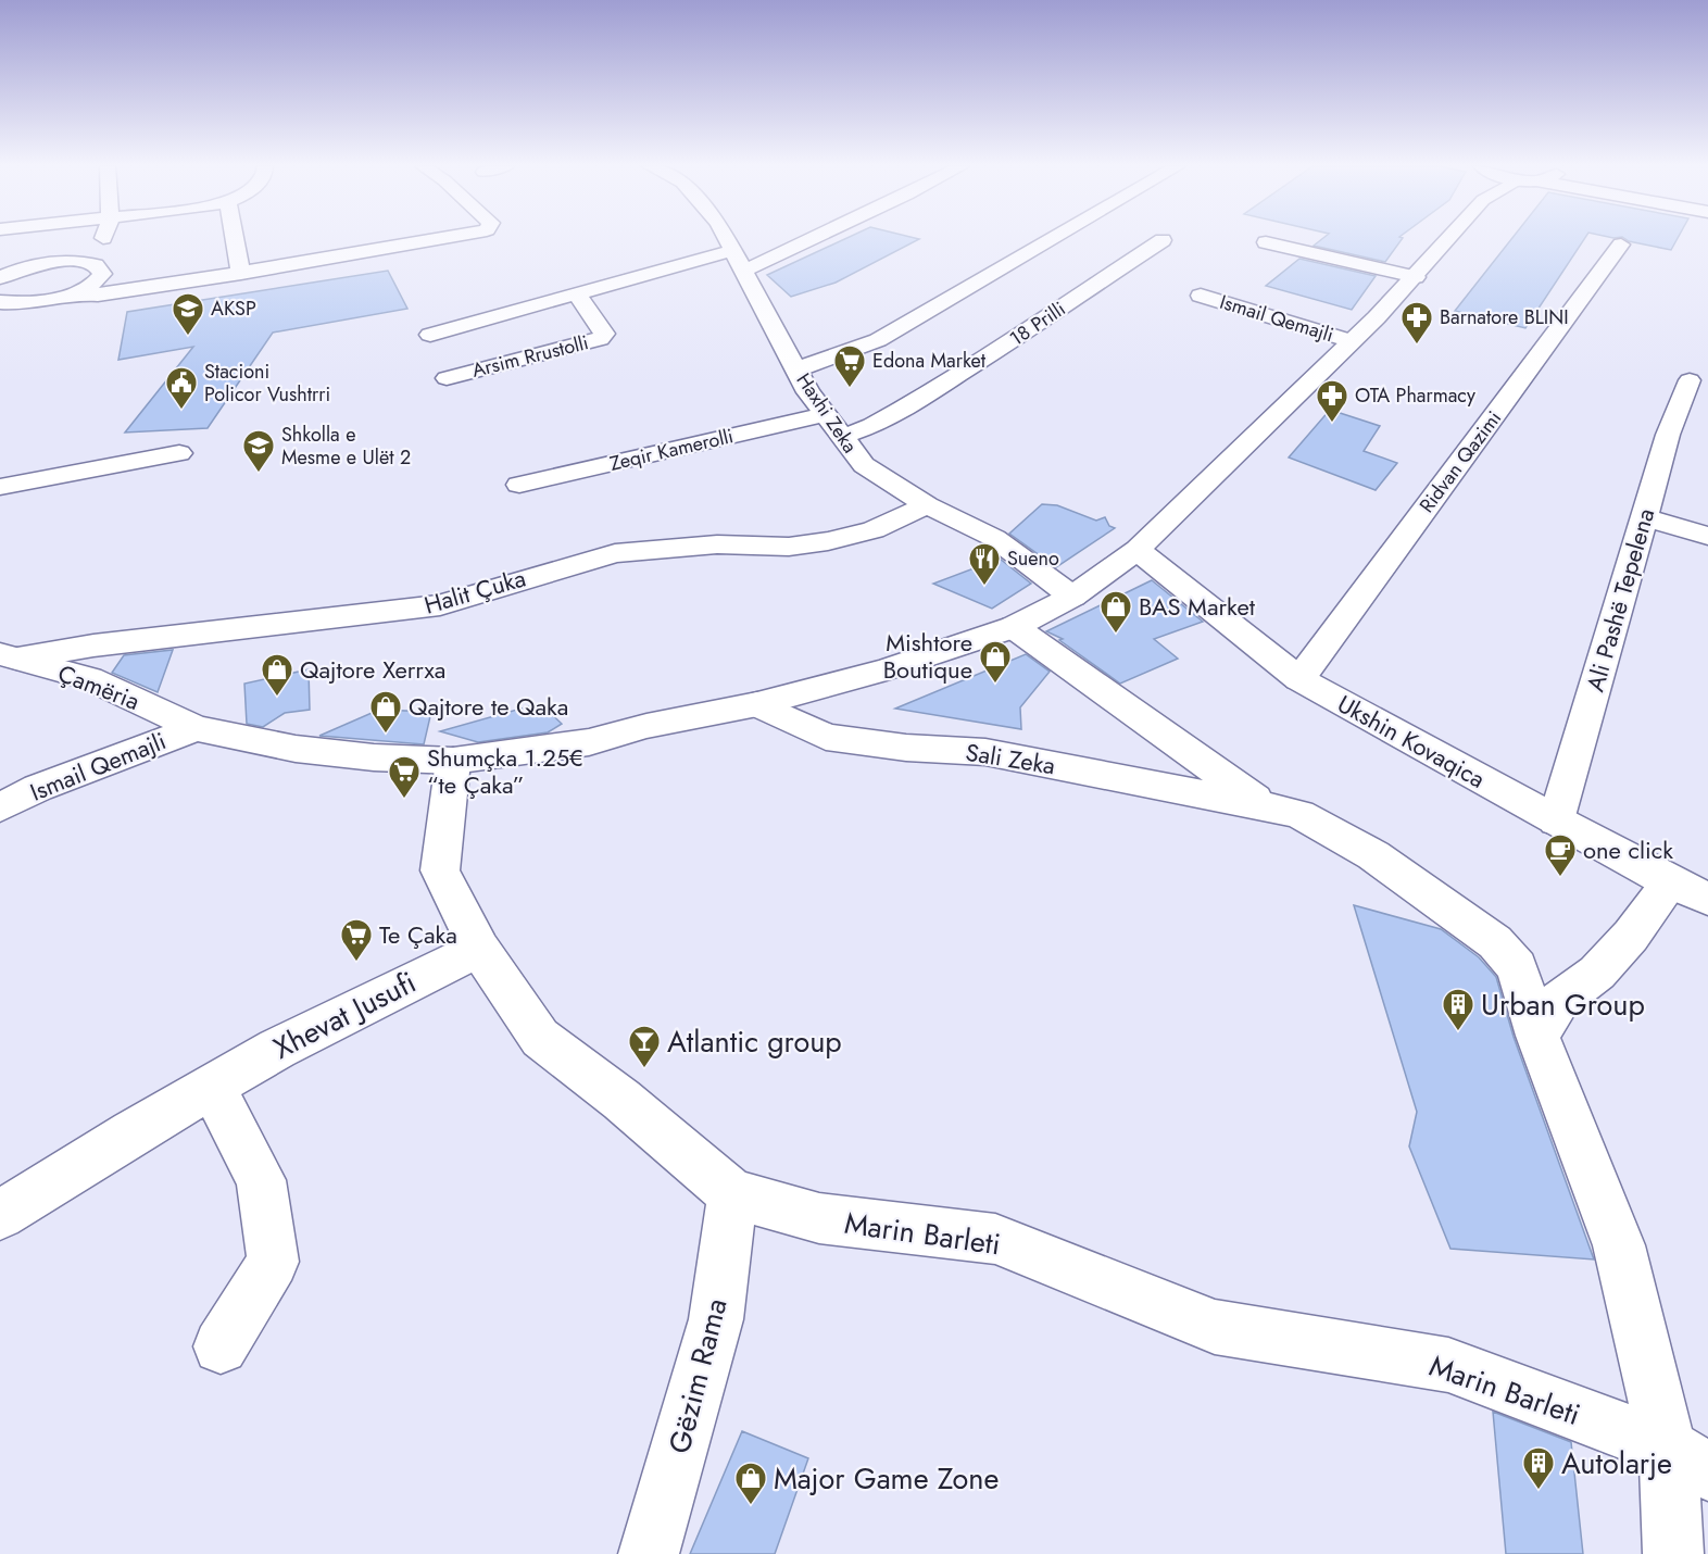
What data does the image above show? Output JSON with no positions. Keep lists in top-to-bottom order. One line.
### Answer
{"streets":{"street":["Ismail Qemajli","18 Prilli","Arsim Rrustolli","Haxhi Zeka","Zeqir Kamerolli","Ridvan Qazimi","Halit Çuka","Ali Pashë Tepelena","Çamëria","Ukshin Kovaqica","Sali Zeka","Xhevat Jusufi","Marin Barleti","Gëzim Rama"]},"crossings":[["Ismail Qemajli","Çamëria"],["18 Prilli","Haxhi Zeka"],["Arsim Rrustolli","Haxhi Zeka"],["Haxhi Zeka","Zeqir Kamerolli"],["Haxhi Zeka","Halit Çuka"],["Haxhi Zeka","Çamëria"],["Ridvan Qazimi","Ukshin Kovaqica"],["Halit Çuka","Çamëria"],["Ali Pashë Tepelena","Ukshin Kovaqica"],["Çamëria","Ukshin Kovaqica"],["Çamëria","Sali Zeka"],["Çamëria","Marin Barleti"],["Sali Zeka","Marin Barleti"],["Xhevat Jusufi","Marin Barleti"],["Marin Barleti","Gëzim Rama"]],"places":{"school or university":["AKSP","Shkolla e Mesme e Ulët 2"],"pharmacy":["Barnatore BLINI","OTA Pharmacy"],"supermarket":["Edona Market","Shumçka 1.25€ “te Çaka”","Te Çaka"],"public building":["Stacioni Policor Vushtrri"],"restaurant":["Sueno"],"shop":["BAS Market","Mishtore Boutique","Qajtore Xerrxa","Qajtore te Qaka","Major Game Zone"],"cafe":["one click"],"building":["Urban Group","Autolarje"],"bar":["Atlantic group"]}}
